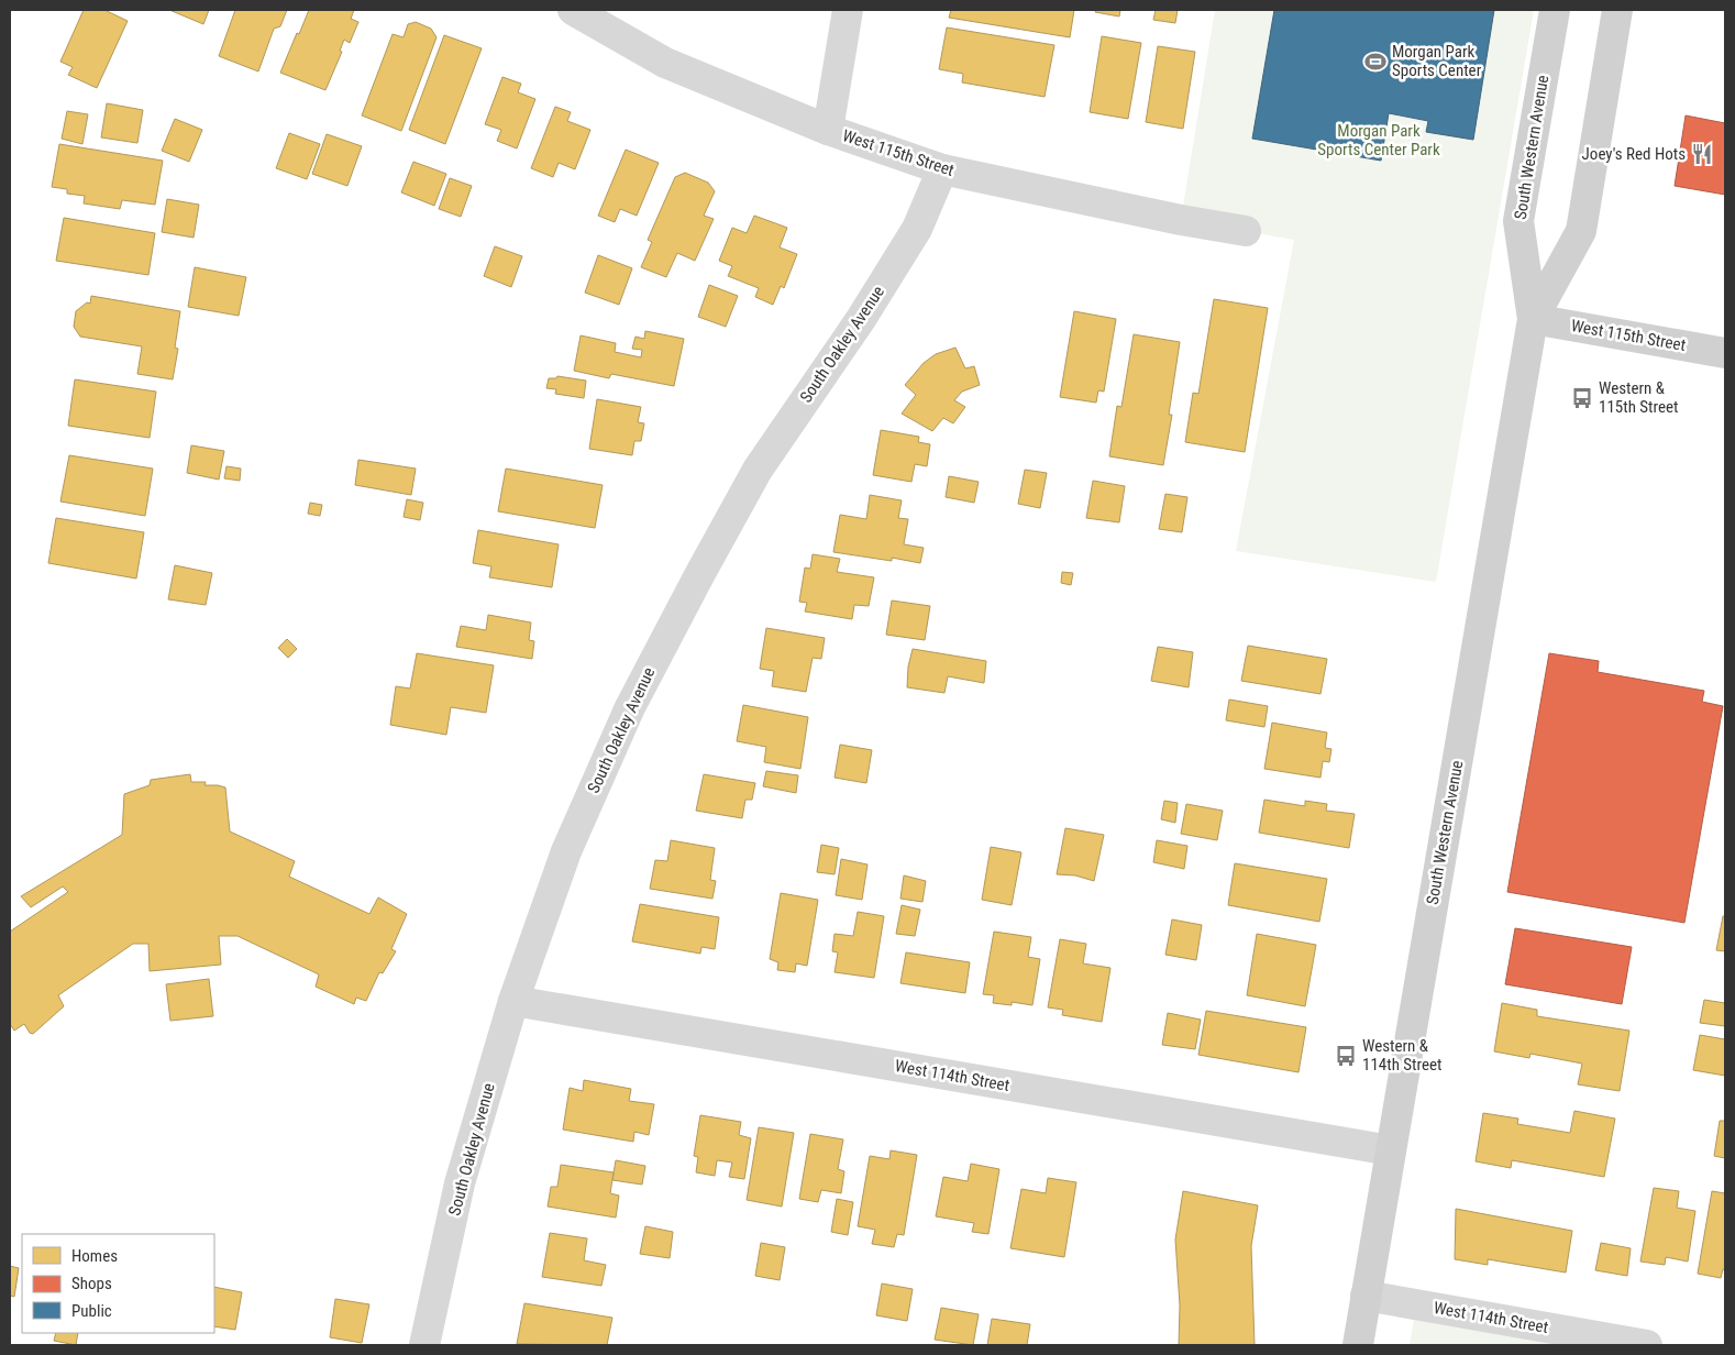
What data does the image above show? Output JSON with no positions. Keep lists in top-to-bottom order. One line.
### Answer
{"streets":{"main road":["South Western Avenue","West 115th Street"],"street":["South Oakley Avenue","West 114th Street"]},"crossings":[["South Western Avenue","West 115th Street"],["South Western Avenue","West 114th Street"],["West 115th Street","South Oakley Avenue"],["South Oakley Avenue","West 114th Street"]],"parks":["Morgan Park Sports Center Park"],"places":{"sports":["Morgan Park Sports Center"],"restaurant":["Joey's Red Hots"],"bus stop":["Western & 115th Street","Western & 114th Street"]},"legend":["Homes","Shops","Public"]}
